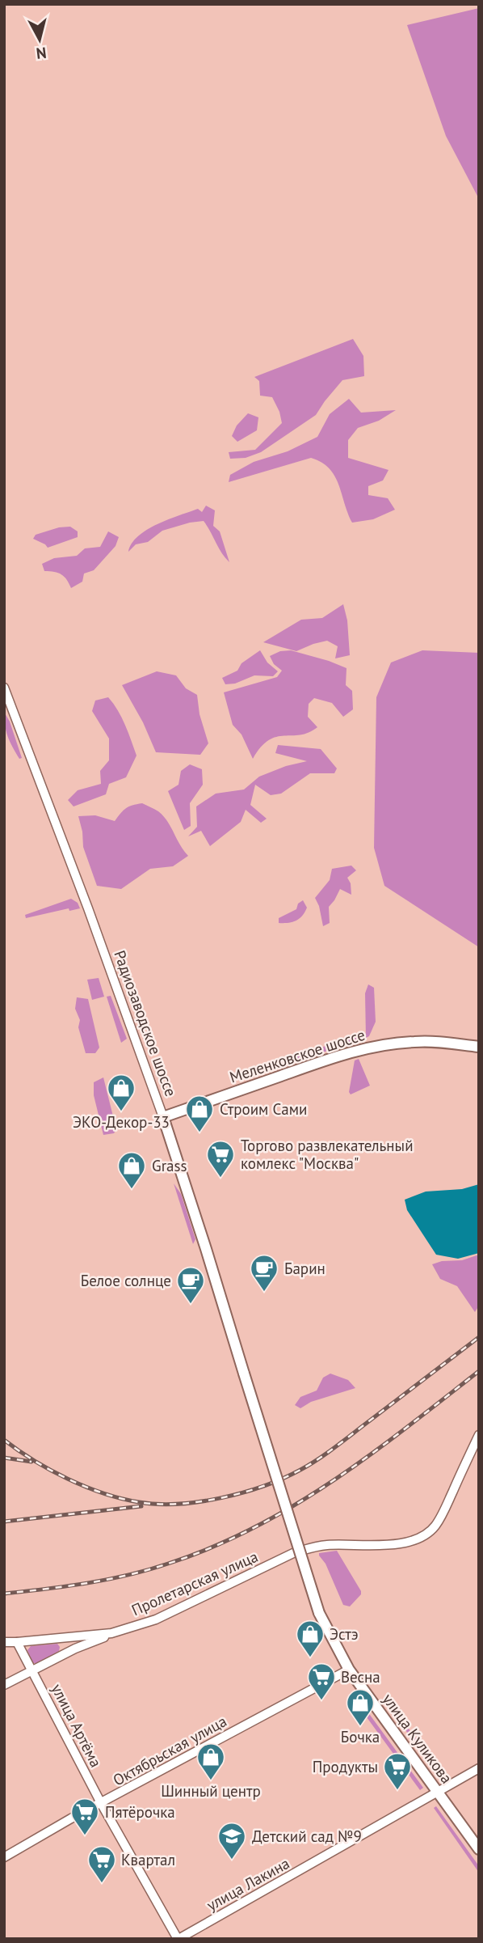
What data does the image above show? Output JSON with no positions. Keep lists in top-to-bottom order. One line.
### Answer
{"streets":{"main road":["Радиозаводское шоссе","Меленковское шоссе","улица Куликова"],"street":["Пролетарская улица","улица Артёма","Октябрьская улица","улица Лакина"]},"crossings":[["Радиозаводское шоссе","Меленковское шоссе"],["Радиозаводское шоссе","улица Куликова"],["Пролетарская улица","улица Артёма"],["улица Артёма","Октябрьская улица"],["улица Артёма","улица Лакина"],["улица Куликова","Октябрьская улица"],["улица Куликова","улица Лакина"]],"places":{"shop":["ЭКО-Декор-33","Строим Сами","Grass","Эстэ","Бочка","Шинный центр"],"supermarket":["Торгово развлекательный комлекс \"Москва\"","Весна","Продукты","Пятёрочка","Квартал"],"cafe":["Барин","Белое солнце"],"school or university":["Детский сад №9"]},"north":"bottom"}
